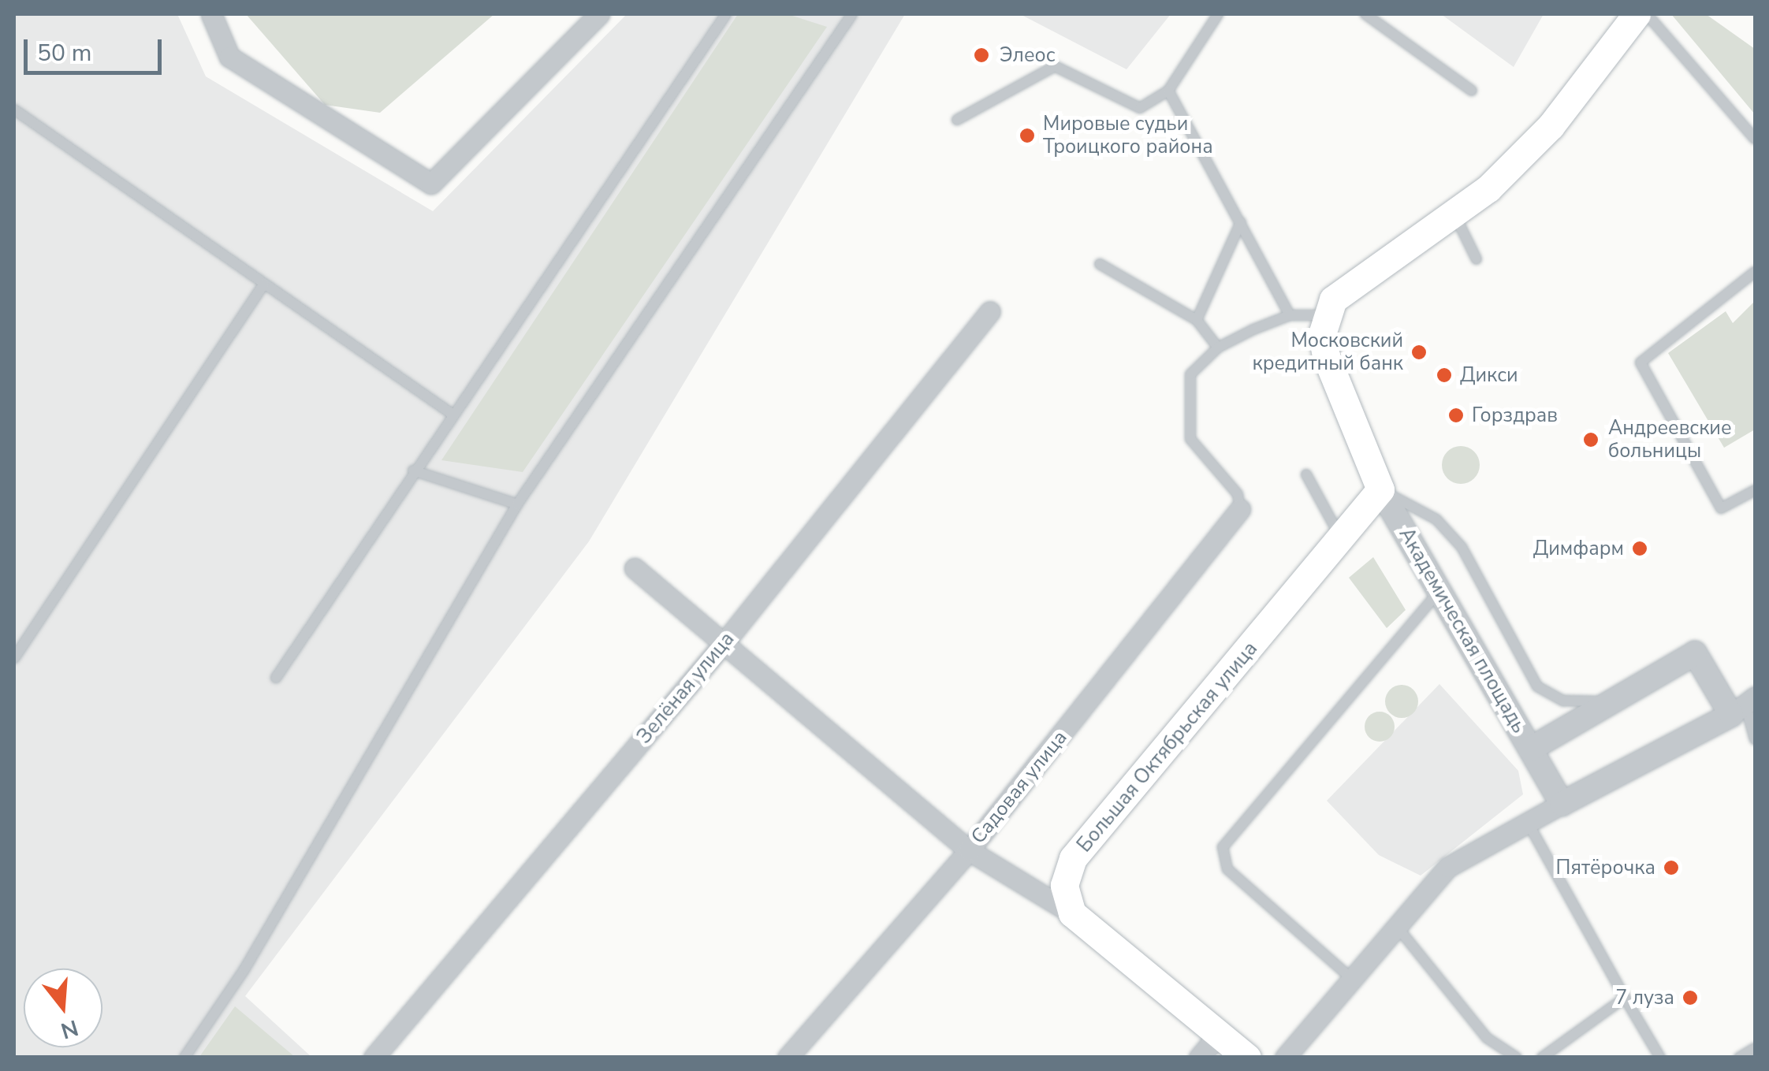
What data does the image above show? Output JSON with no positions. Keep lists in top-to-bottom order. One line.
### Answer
{"streets":{"main road":["Большая Октябрьская улица"],"street":["Академическая площадь","Зелёная улица","Садовая улица"]},"crossings":[["Академическая площадь","Большая Октябрьская улица"]],"places":["Элеос","Мировые судьи Троицкого района","Московский кредитный банк","Дикси","Горздрав","Андреевские больницы","Димфарм","Пятёрочка","7 луза"],"scale_bar":"50 m","north":"bottom"}
